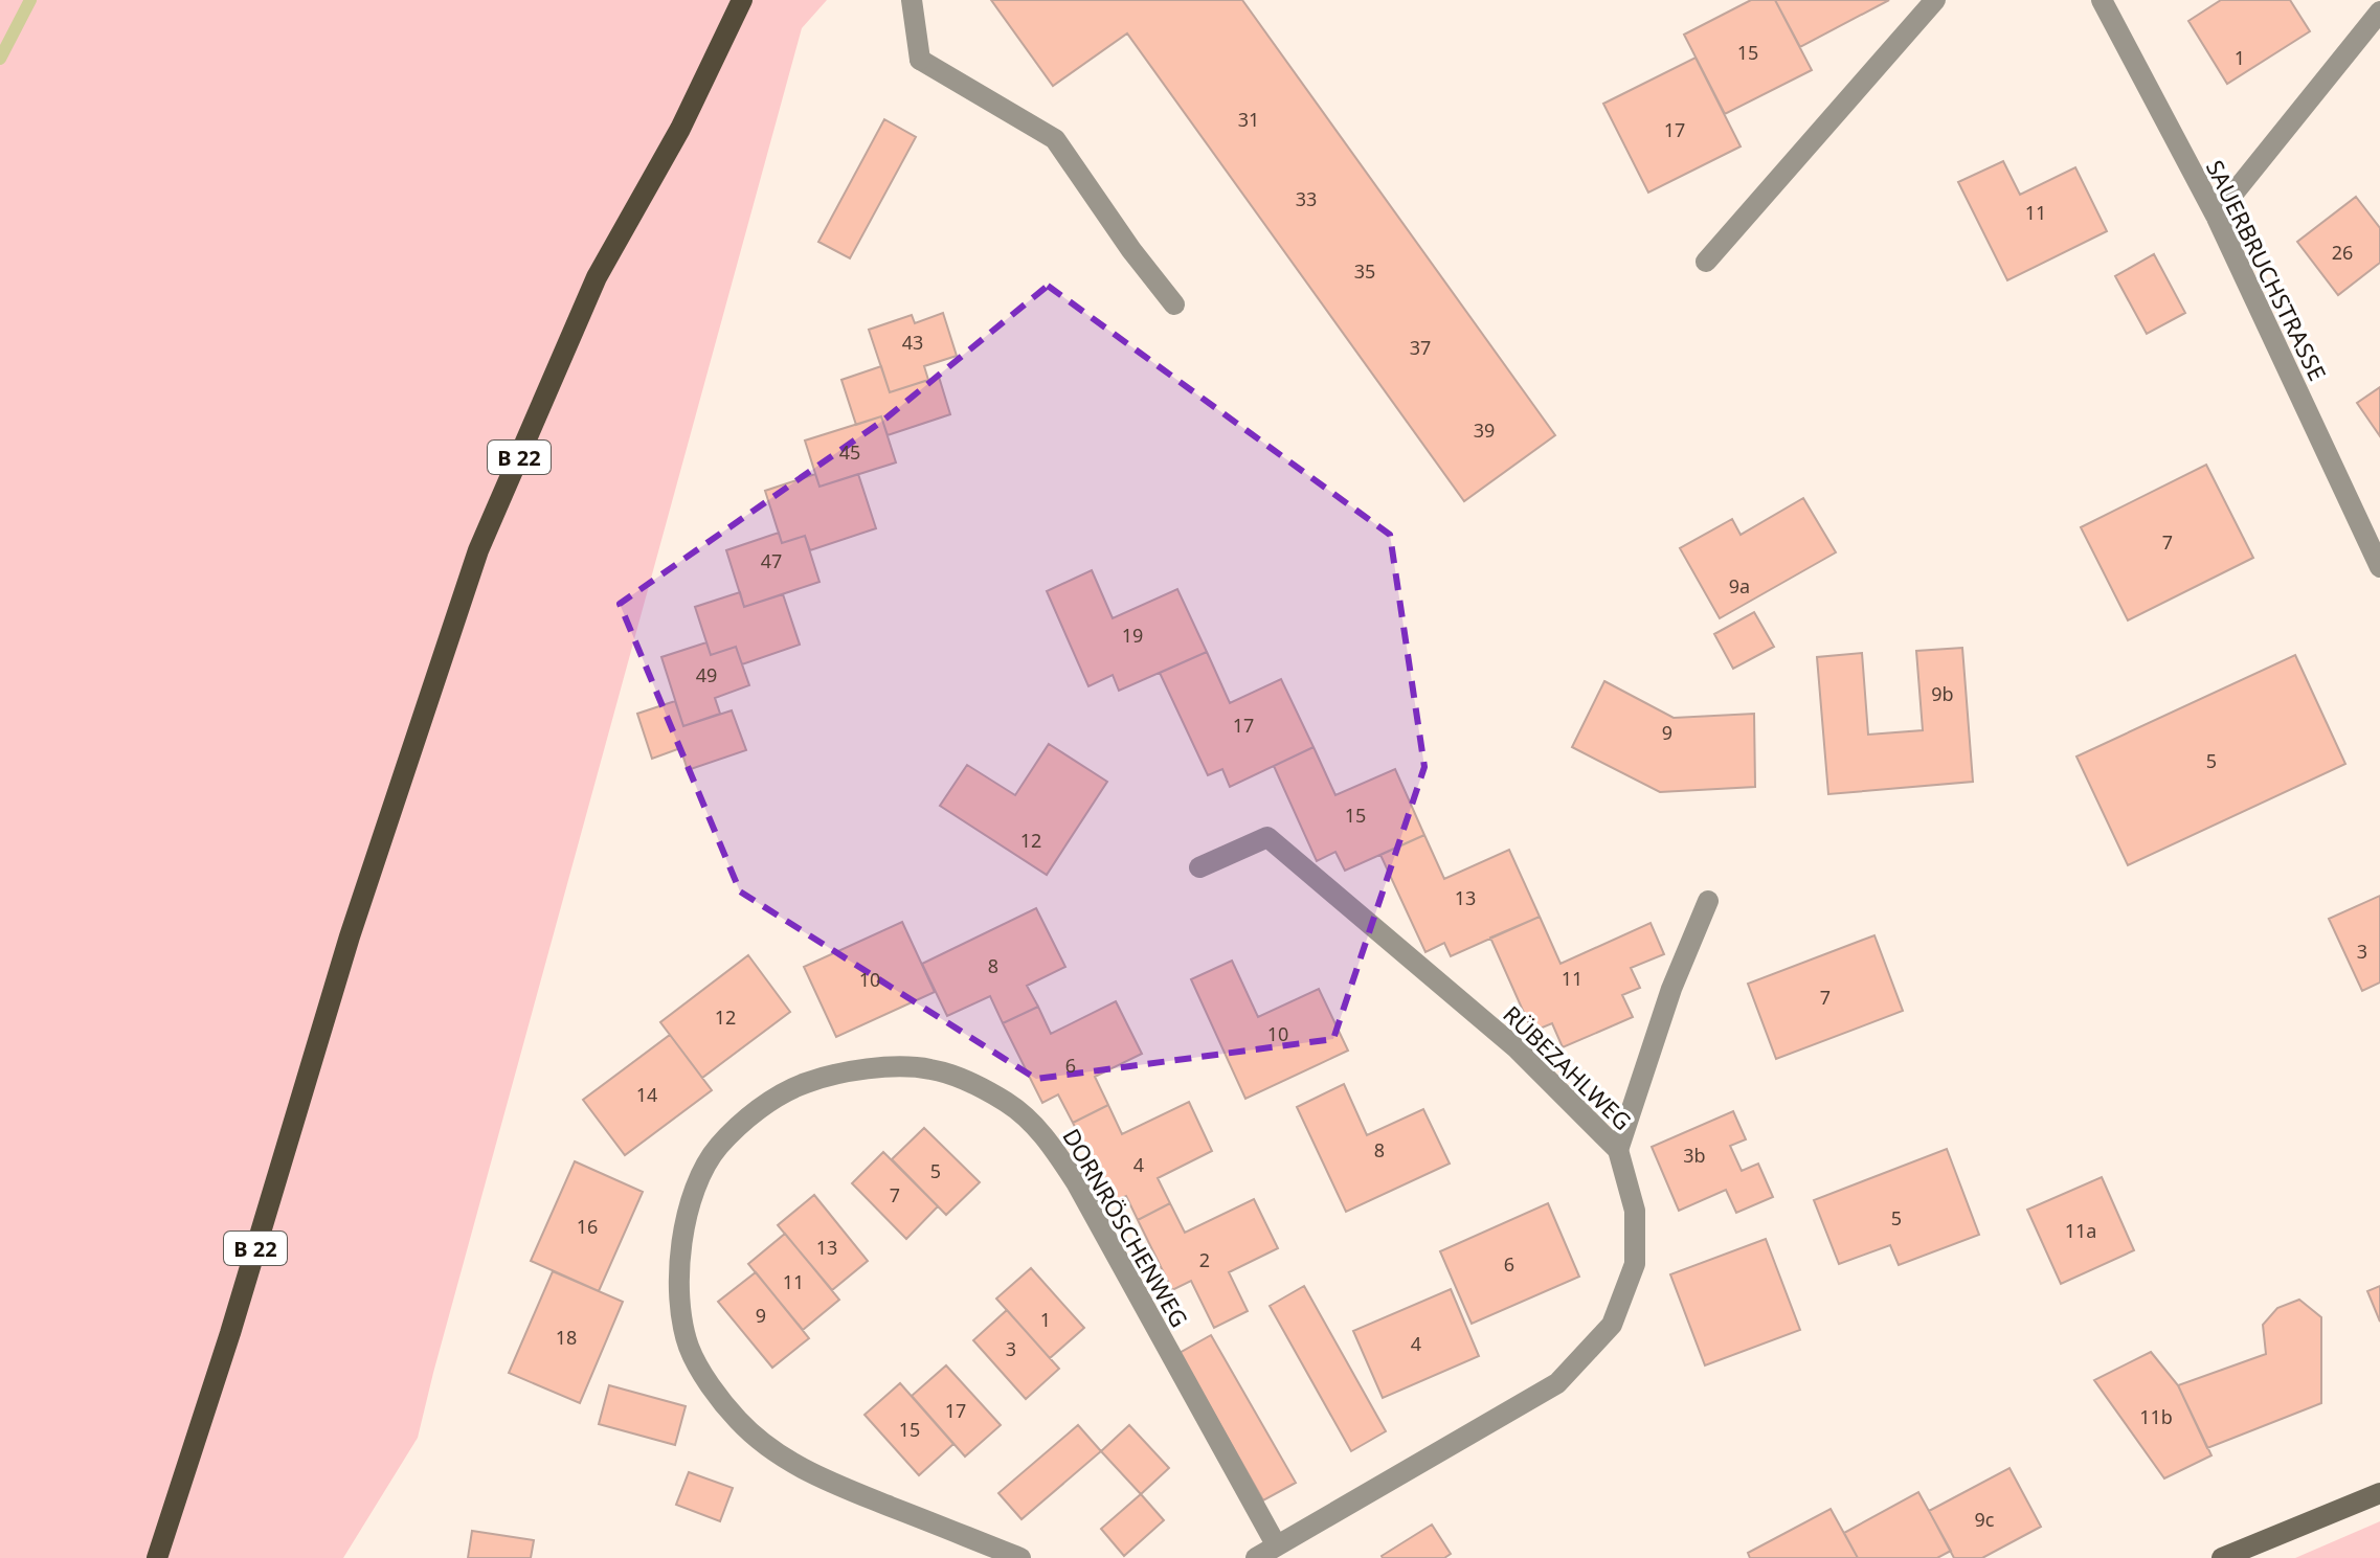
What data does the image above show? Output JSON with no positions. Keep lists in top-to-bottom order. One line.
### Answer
{"streets":{"main road":["B 22"],"street":["SAUERBRUCHSTRASSE","RÜBEZAHLWEG","DORNRÖSCHENWEG"]},"crossings":[["RÜBEZAHLWEG","DORNRÖSCHENWEG"]],"house_numbers":["15","1","31","17","33","11","26","35","43","37","39","45","7","47","9a","19","49","9b","17","9","5","15","12","13","3","8","11","10","7","12","10","6","14","8","3b","4","5","7","5","16","11a","13","2","6","11","9","1","18","4","3","17","11b","15","9c"]}
